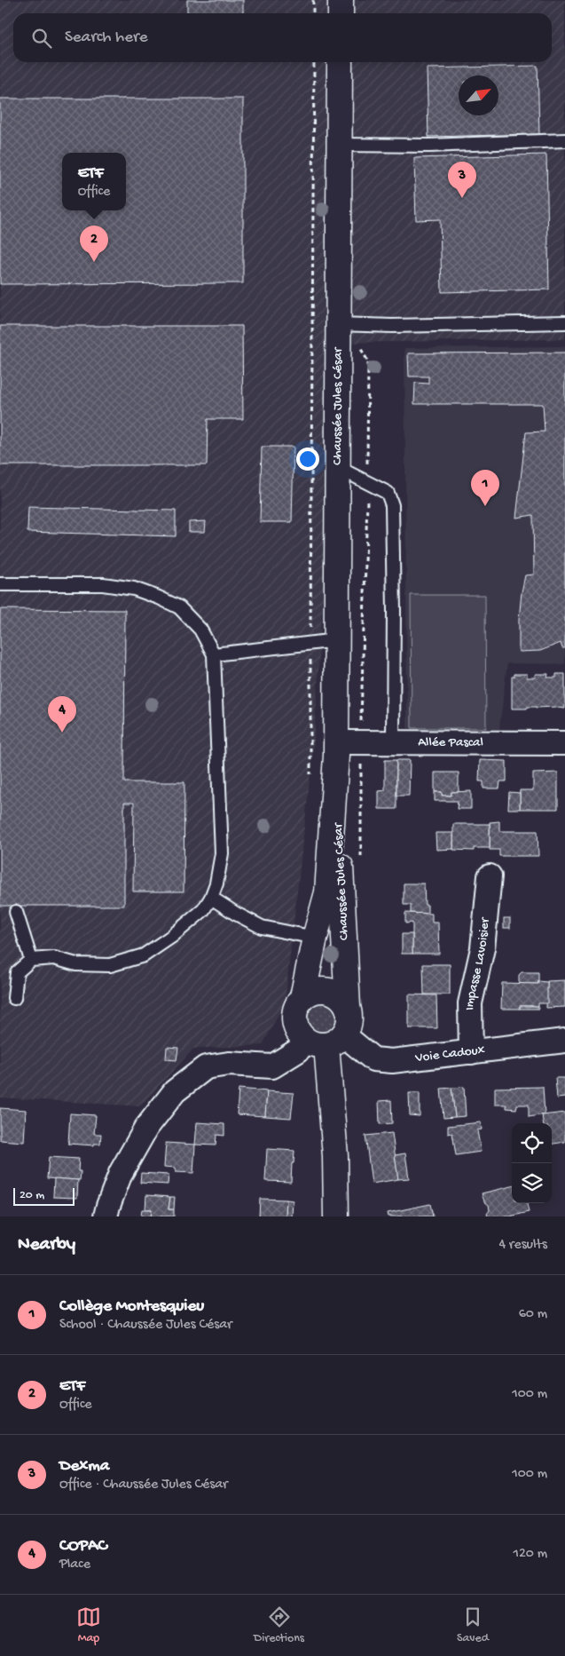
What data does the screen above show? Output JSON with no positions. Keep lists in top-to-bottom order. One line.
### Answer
{"streets":{"street":["Chaussée Jules César","Allée Pascal","Impasse Lavoisier","Voie Cadoux"]},"crossings":[["Chaussée Jules César","Allée Pascal"],["Chaussée Jules César","Voie Cadoux"],["Impasse Lavoisier","Voie Cadoux"]],"scale_bar":"20 m","north":"top right","page":{"search":"Search here","popup":["ETF","Office"],"pins":["3","2","1","4"],"scale":"20 m","heading":["Nearby","4 results"],"list":[{"mark":"1","name":"Collège Montesquieu","note":"School · Chaussée Jules César","value":"60 m"},{"mark":"2","name":"ETF","note":"Office","value":"100 m"},{"mark":"3","name":"Dexma","note":"Office · Chaussée Jules César","value":"100 m"},{"mark":"4","name":"COPAC","note":"Place","value":"120 m"}],"nav":["Map","Directions","Saved"]}}
